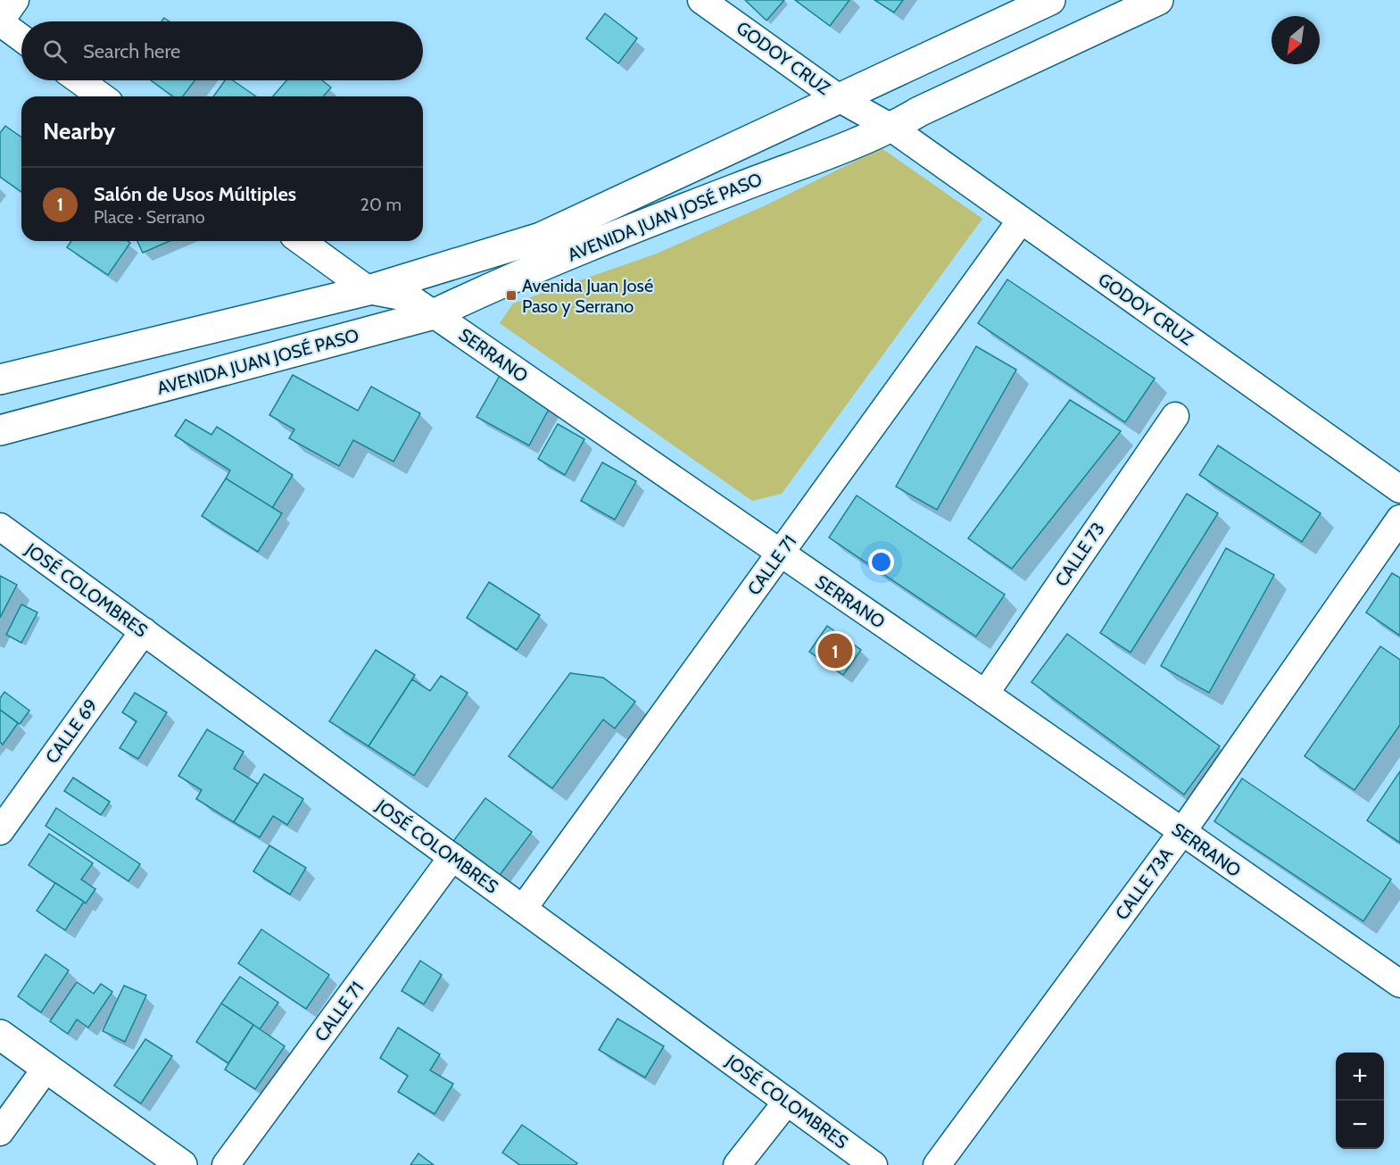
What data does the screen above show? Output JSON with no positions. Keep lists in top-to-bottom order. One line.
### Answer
{"streets":{"main road":["AVENIDA JUAN JOSÉ PASO"],"street":["GODOY CRUZ","SERRANO","CALLE 73","CALLE 71","JOSÉ COLOMBRES","CALLE 69","CALLE 73A"]},"crossings":[["GODOY CRUZ","AVENIDA JUAN JOSÉ PASO"],["GODOY CRUZ","CALLE 71"],["AVENIDA JUAN JOSÉ PASO","SERRANO"],["SERRANO","CALLE 73"],["SERRANO","CALLE 71"],["SERRANO","CALLE 73A"],["CALLE 71","JOSÉ COLOMBRES"],["JOSÉ COLOMBRES","CALLE 69"]],"places":{"transit":["Avenida Juan José Paso y Serrano"]},"north":"bottom left","page":{"search":"Search here","heading":"Nearby","list":[{"mark":"1","name":"Salón de Usos Múltiples","note":"Place · Serrano","value":"20 m"}],"pins":"1","map_buttons":["+","−"]}}
